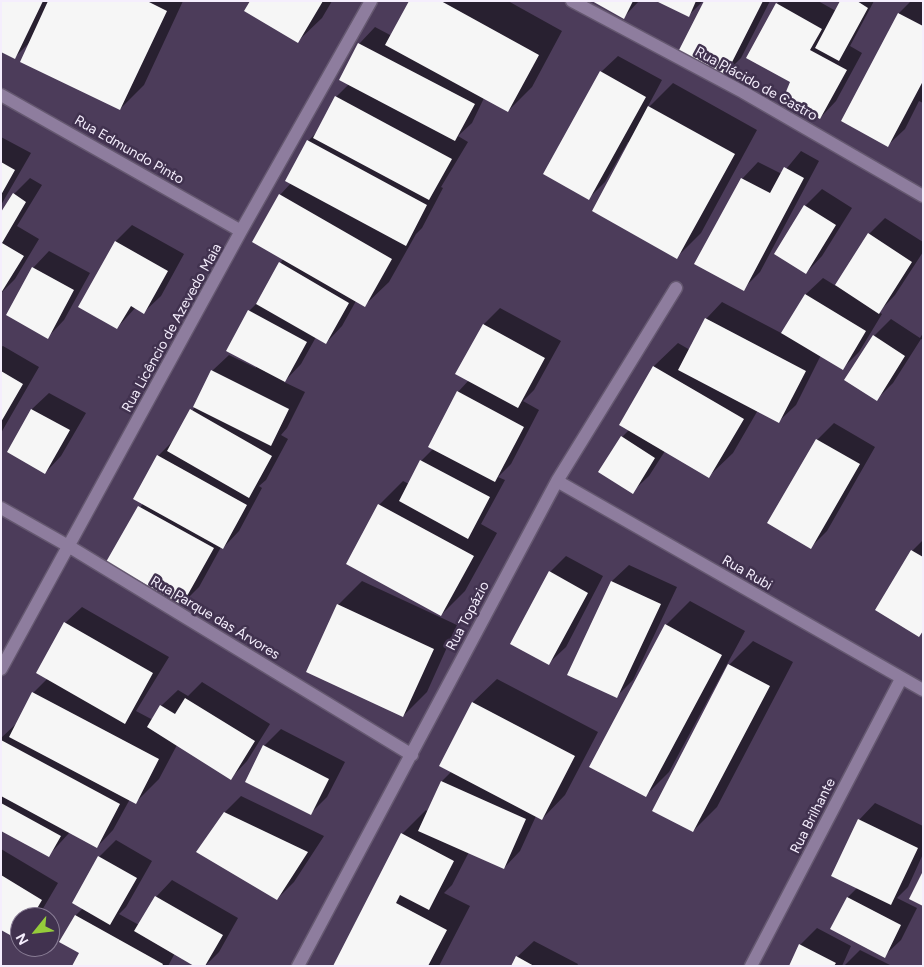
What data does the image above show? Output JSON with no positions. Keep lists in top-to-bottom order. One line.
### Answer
{"streets":{"street":["Rua Plácido de Castro","Rua Edmundo Pinto","Rua Licêncio de Azevedo Maia","Rua Rubi","Rua Topázio","Rua Parque das Árvores","Rua Brilhante"]},"crossings":[["Rua Edmundo Pinto","Rua Licêncio de Azevedo Maia"],["Rua Licêncio de Azevedo Maia","Rua Parque das Árvores"],["Rua Rubi","Rua Topázio"],["Rua Rubi","Rua Brilhante"],["Rua Topázio","Rua Parque das Árvores"]],"north":"bottom left"}
